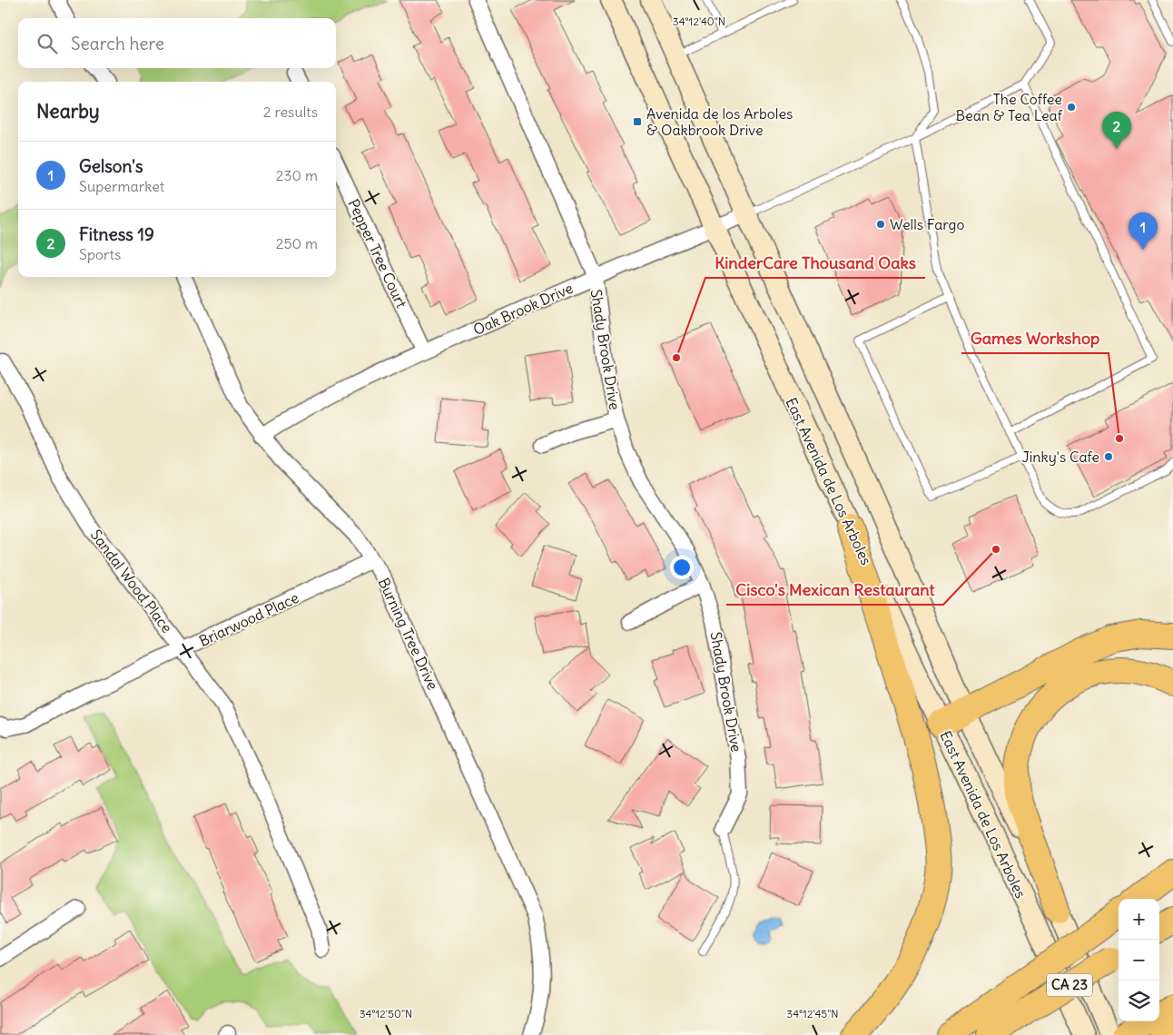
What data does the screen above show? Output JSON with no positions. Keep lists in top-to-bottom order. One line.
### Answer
{"streets":{"highway":["CA 23"],"main road":["East Avenida de Los Arboles"],"street":["Pepper Tree Court","Oak Brook Drive","Shady Brook Drive","Sandal Wood Place","Briarwood Place","Burning Tree Drive"]},"crossings":[["Pepper Tree Court","Oak Brook Drive"],["Oak Brook Drive","Shady Brook Drive"],["Oak Brook Drive","East Avenida de Los Arboles"],["Oak Brook Drive","Burning Tree Drive"],["Sandal Wood Place","Briarwood Place"],["Briarwood Place","Burning Tree Drive"]],"places":{"other":["The Coffee Bean & Tea Leaf","Wells Fargo","KinderCare Thousand Oaks","Games Workshop","Jinky's Cafe","Cisco's Mexican Restaurant"],"transit":["Avenida de los Arboles & Oakbrook Drive"]},"page":{"search":"Search here","heading":["Nearby","2 results"],"pins":["2","1"],"list":[{"mark":"1","name":"Gelson's","note":"Supermarket","value":"230 m"},{"mark":"2","name":"Fitness 19","note":"Sports","value":"250 m"}],"map_buttons":["+","−"]},"coordinates":["34°12'40\"N","34°12'50\"N","34°12'45\"N"]}
